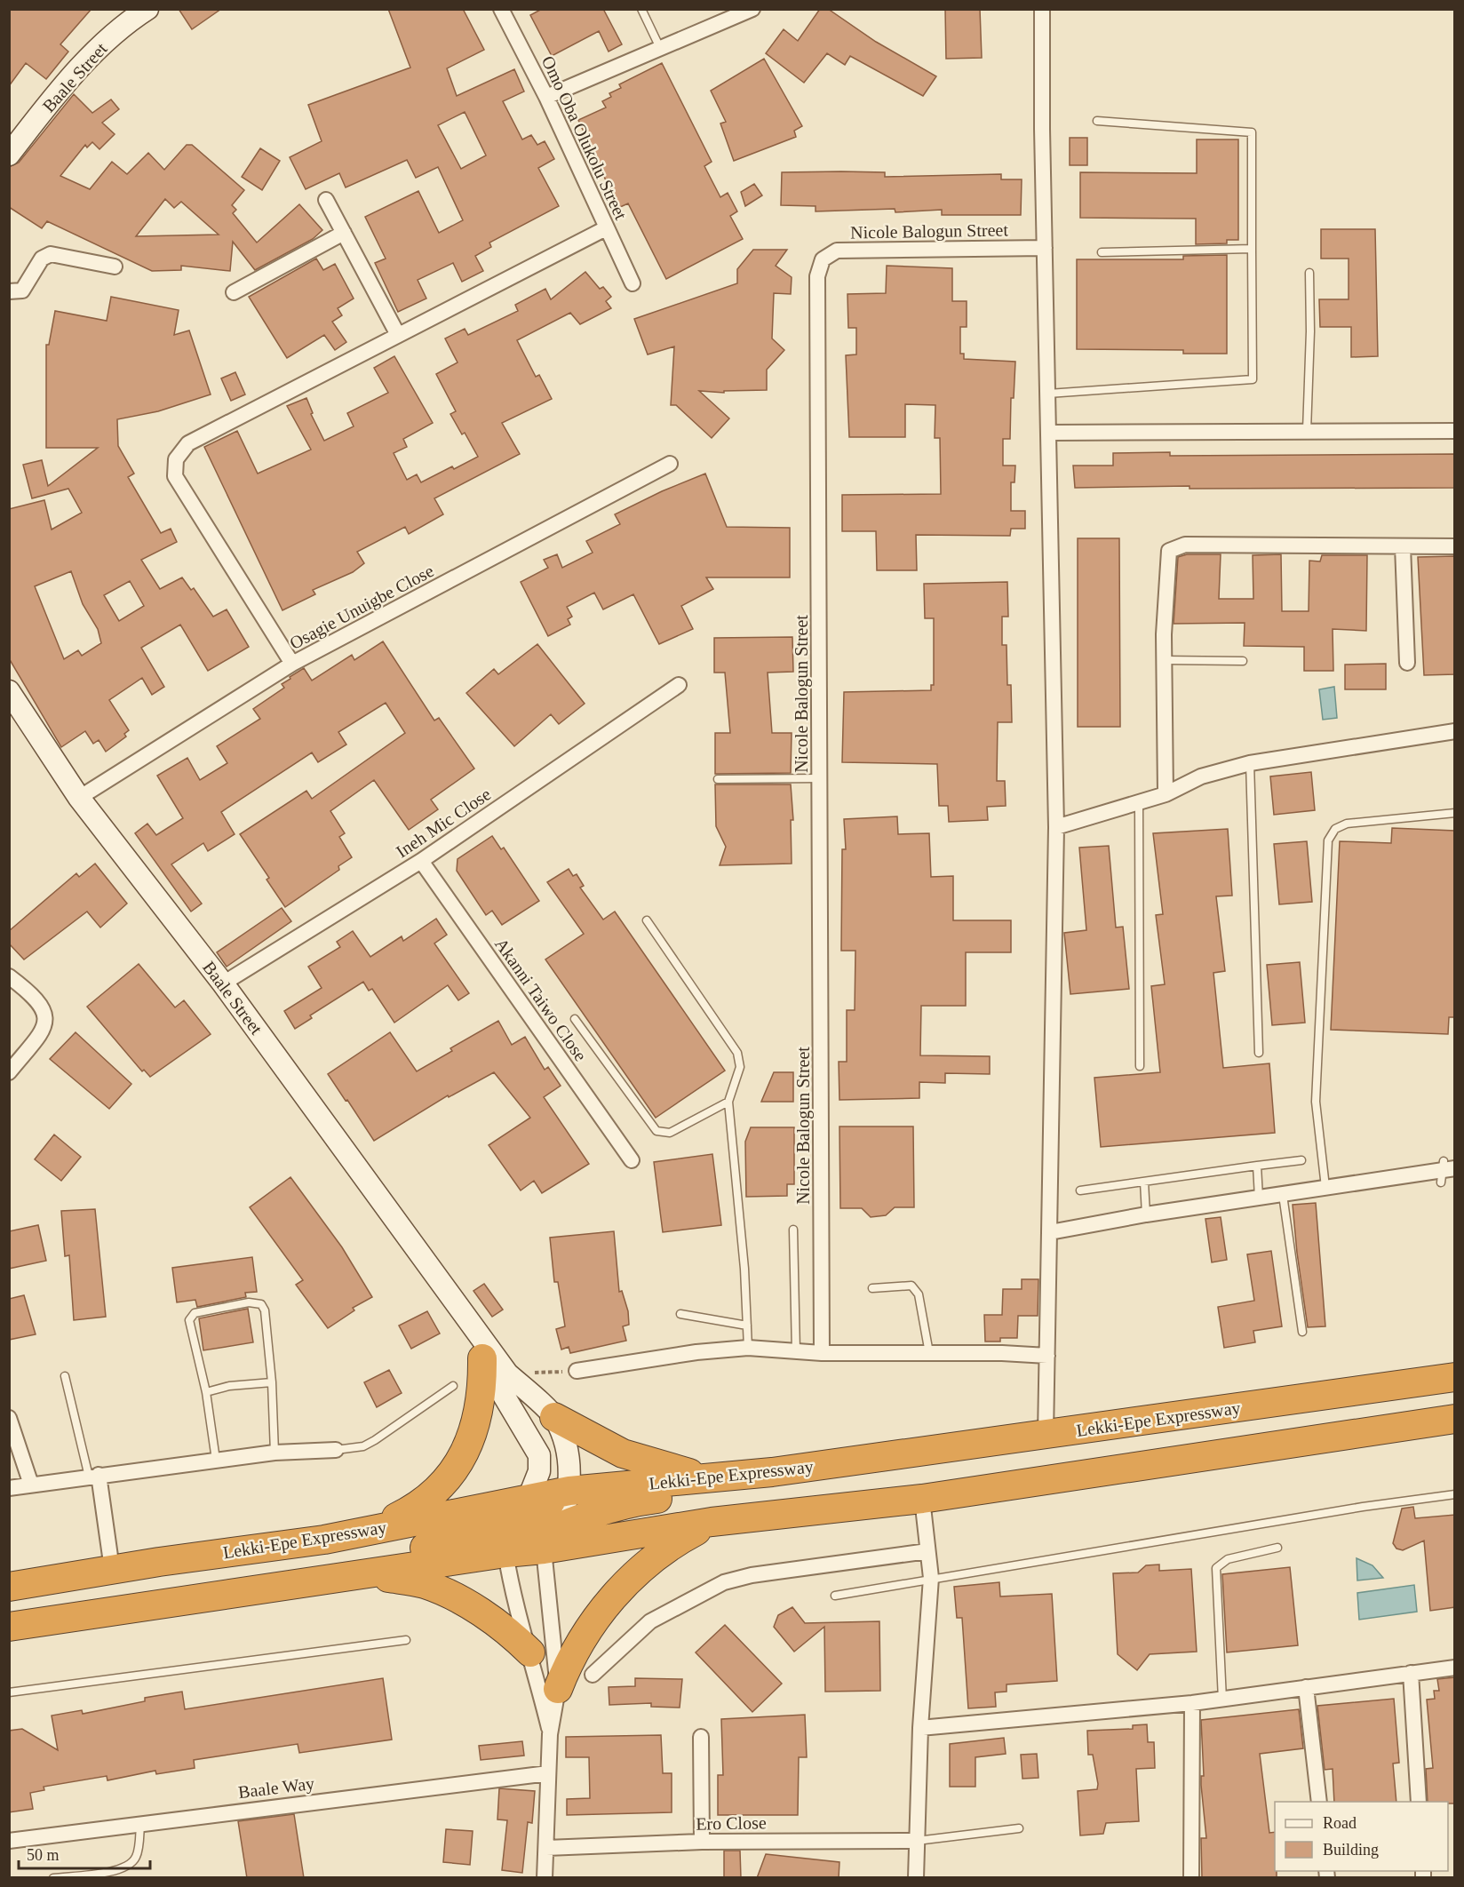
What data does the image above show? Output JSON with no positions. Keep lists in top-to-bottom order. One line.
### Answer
{"streets":{"highway":["Lekki-Epe Expressway"],"street":["Baale Street","Omo Oba Olukolu Street","Nicole Balogun Street","Osagie Unuigbe Close","Ineh Mic Close","Akanni Taiwo Close","Baale Way","Ero Close"]},"crossings":[["Baale Street","Osagie Unuigbe Close"],["Baale Street","Ineh Mic Close"],["Ineh Mic Close","Akanni Taiwo Close"]],"legend":["Road","Building"],"scale_bar":"50 m"}
